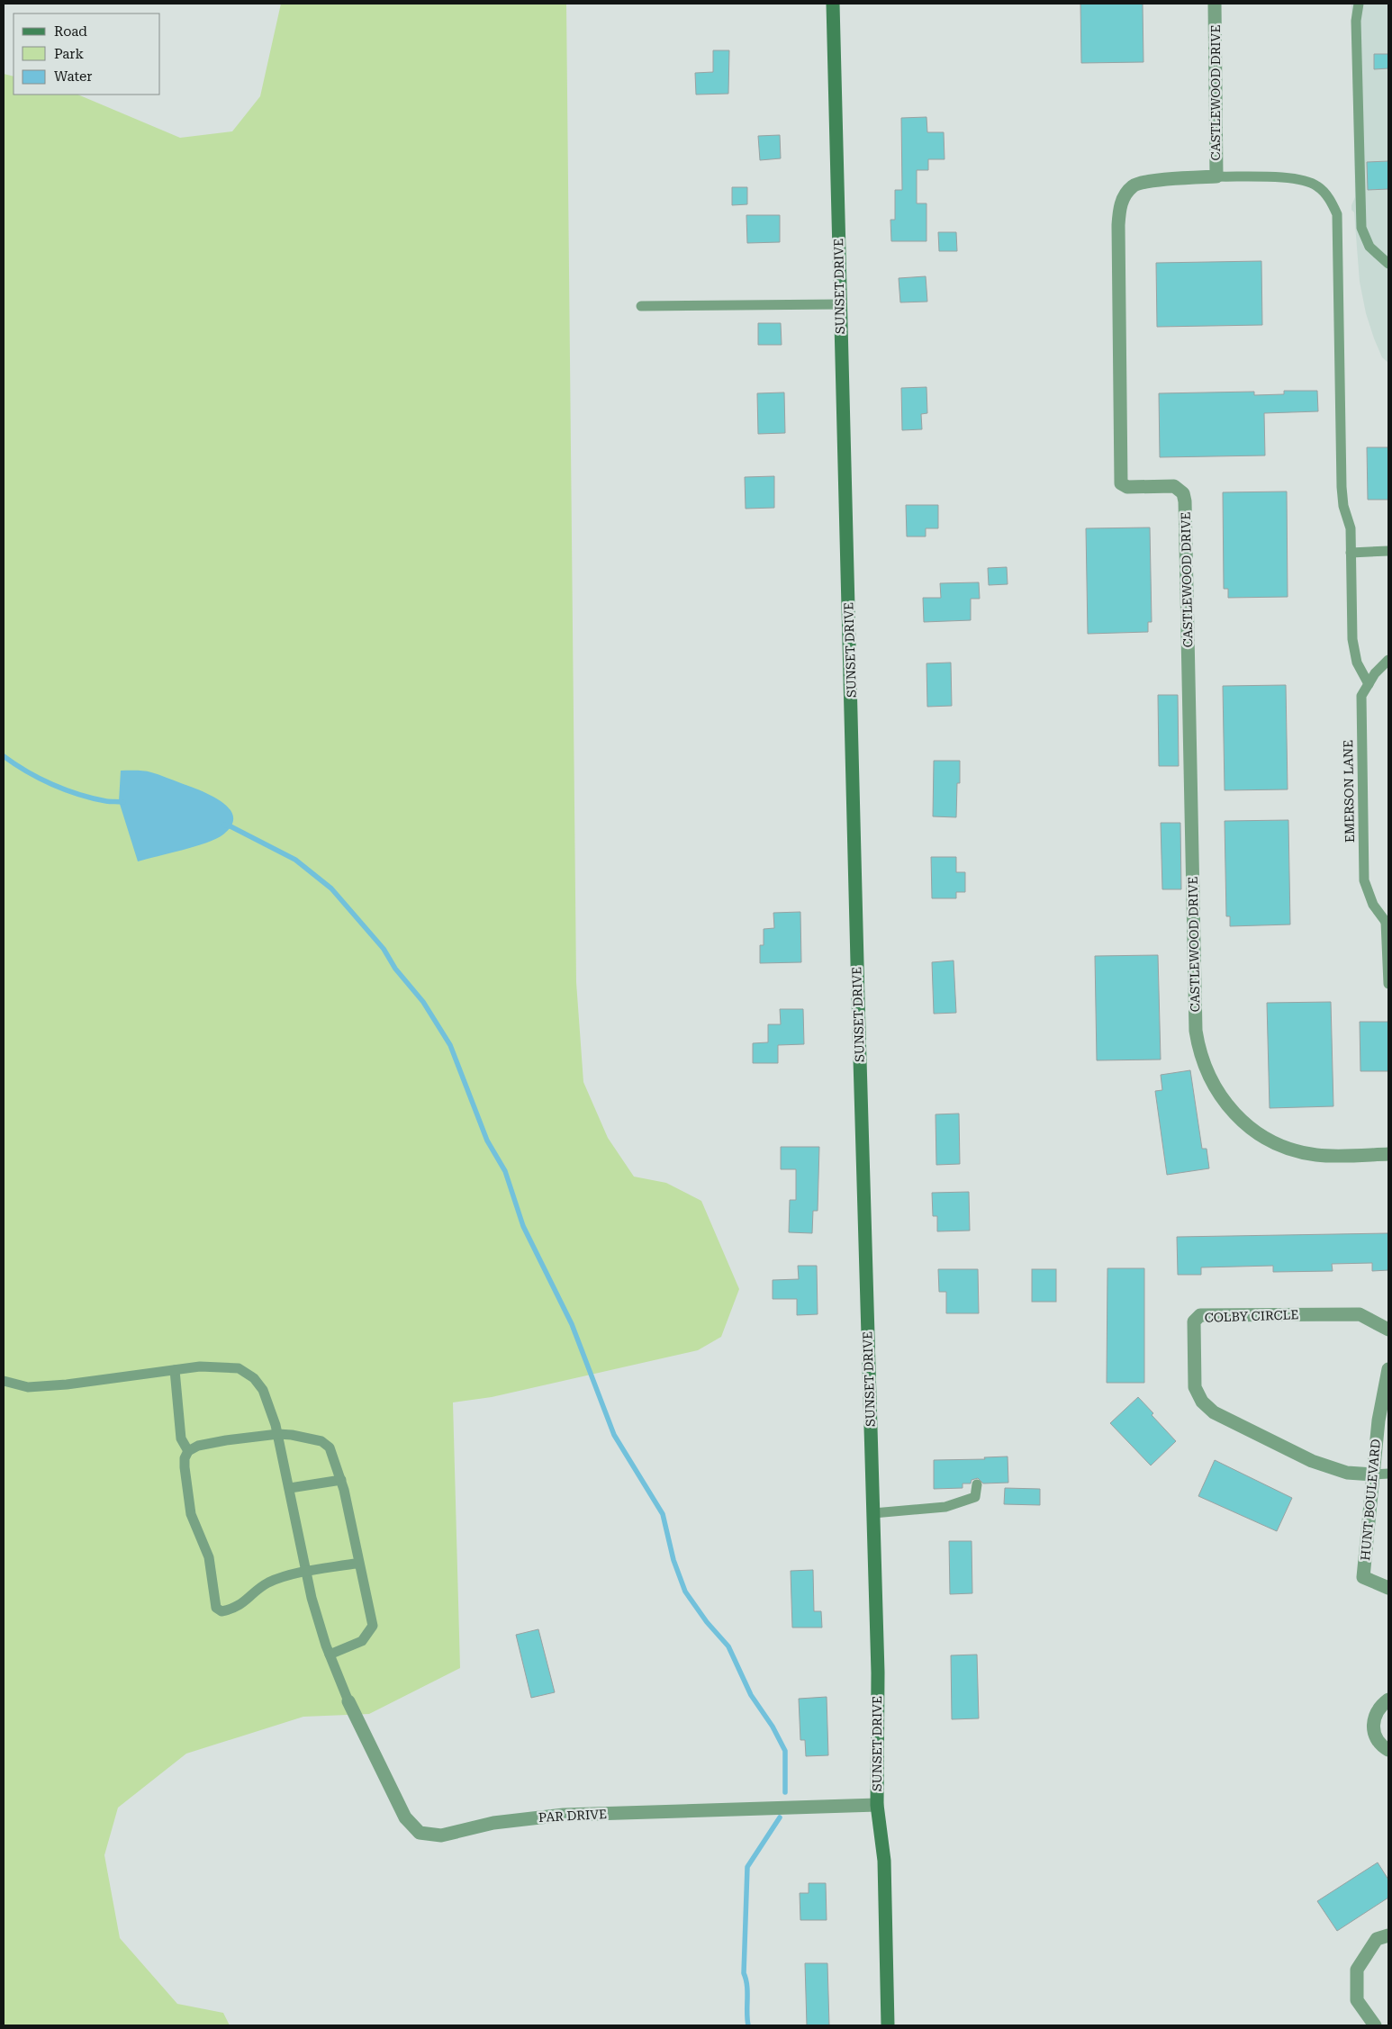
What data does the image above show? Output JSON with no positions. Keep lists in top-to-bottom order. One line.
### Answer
{"streets":{"street":["CASTLEWOOD DRIVE","SUNSET DRIVE","COLBY CIRCLE","HUNT BOULEVARD","PAR DRIVE"],"lane":["EMERSON LANE"]},"crossings":[["SUNSET DRIVE","PAR DRIVE"],["COLBY CIRCLE","HUNT BOULEVARD"]],"legend":["Road","Park","Water"]}
